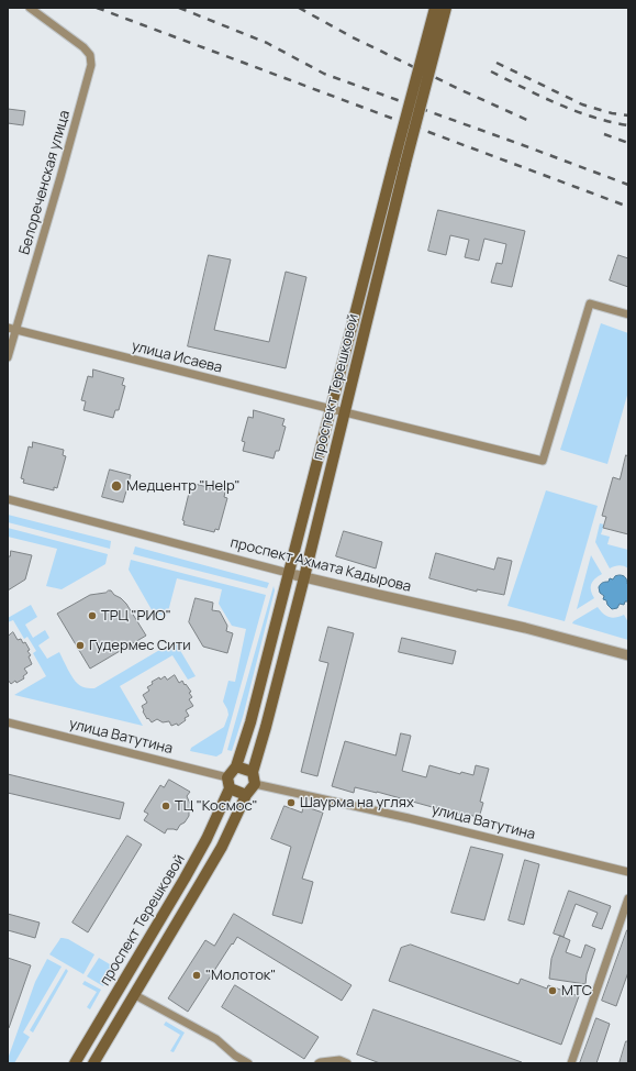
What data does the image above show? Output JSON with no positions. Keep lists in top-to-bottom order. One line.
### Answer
{"streets":{"main road":["проспект Терешковой"],"street":["Белореченская улица","улица Исаева","проспект Ахмата Кадырова","улица Ватутина"]},"crossings":[["Белореченская улица","улица Исаева"],["улица Исаева","проспект Терешковой"],["проспект Терешковой","проспект Ахмата Кадырова"],["проспект Терешковой","улица Ватутина"]],"places":["Медцентр \"Help\"","ТРЦ \"РИО\"","Гудермес Сити","Шаурма на углях","ТЦ \"Космос\"","\"Молоток\"","МТС"]}
